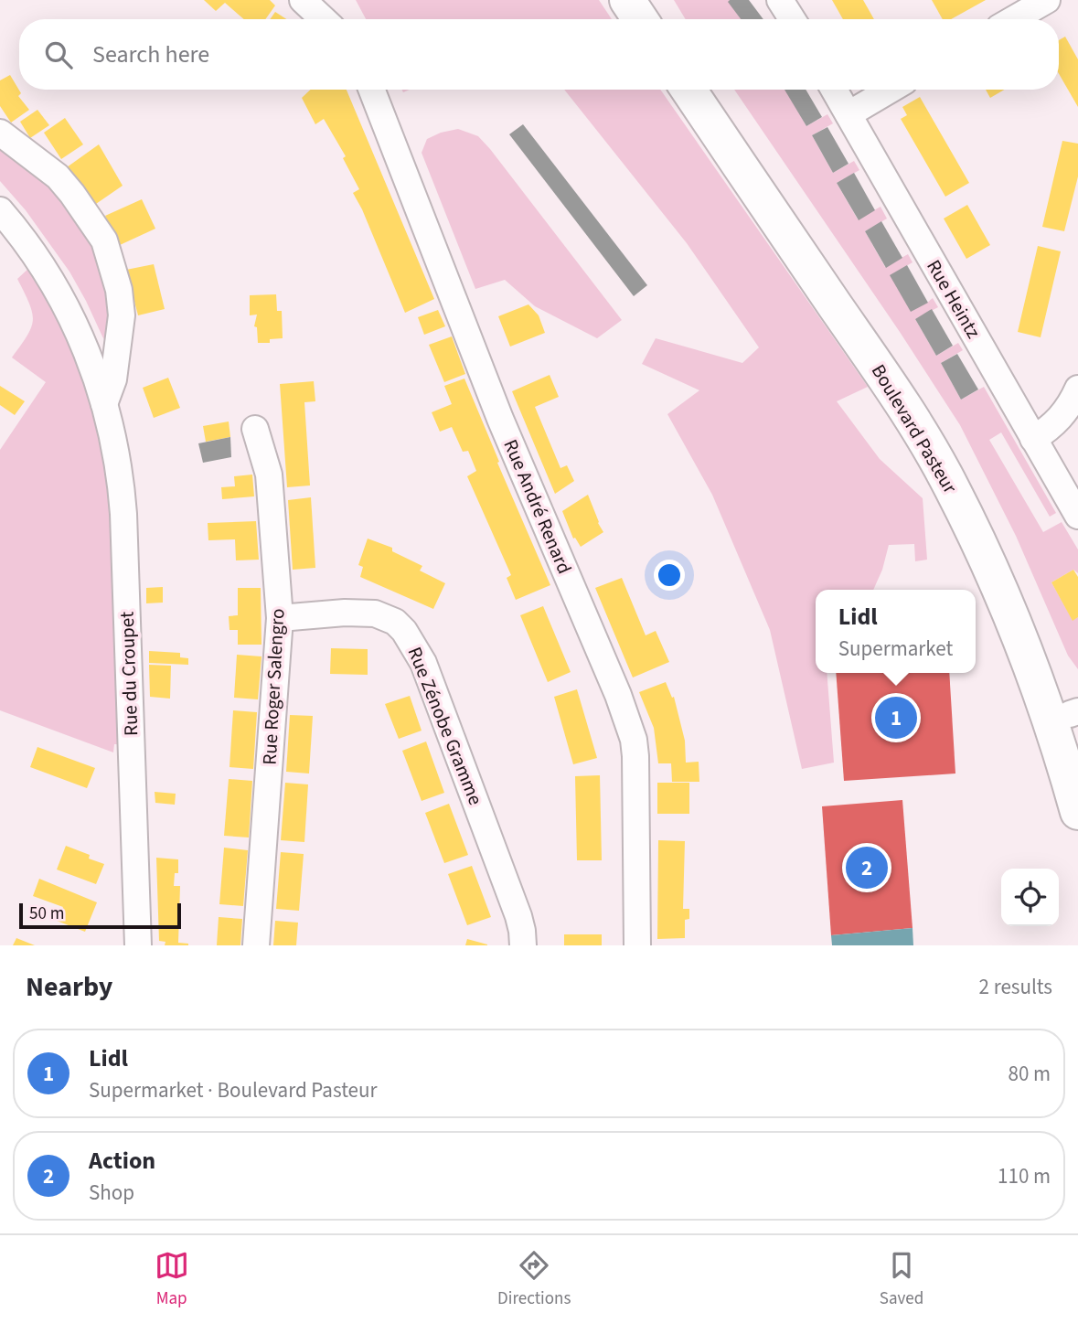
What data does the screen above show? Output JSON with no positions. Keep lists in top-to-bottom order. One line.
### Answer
{"streets":{"street":["Rue Heintz","Boulevard Pasteur","Rue André Renard","Rue du Croupet","Rue Roger Salengro","Rue Zénobe Gramme"]},"crossings":[["Rue Roger Salengro","Rue Zénobe Gramme"]],"scale_bar":"50 m","page":{"search":"Search here","popup":["Lidl","Supermarket"],"pins":["1","2"],"scale":"50 m","heading":["Nearby","2 results"],"list":[{"mark":"1","name":"Lidl","note":"Supermarket · Boulevard Pasteur","value":"80 m"},{"mark":"2","name":"Action","note":"Shop","value":"110 m"}],"nav":["Map","Directions","Saved"]}}
